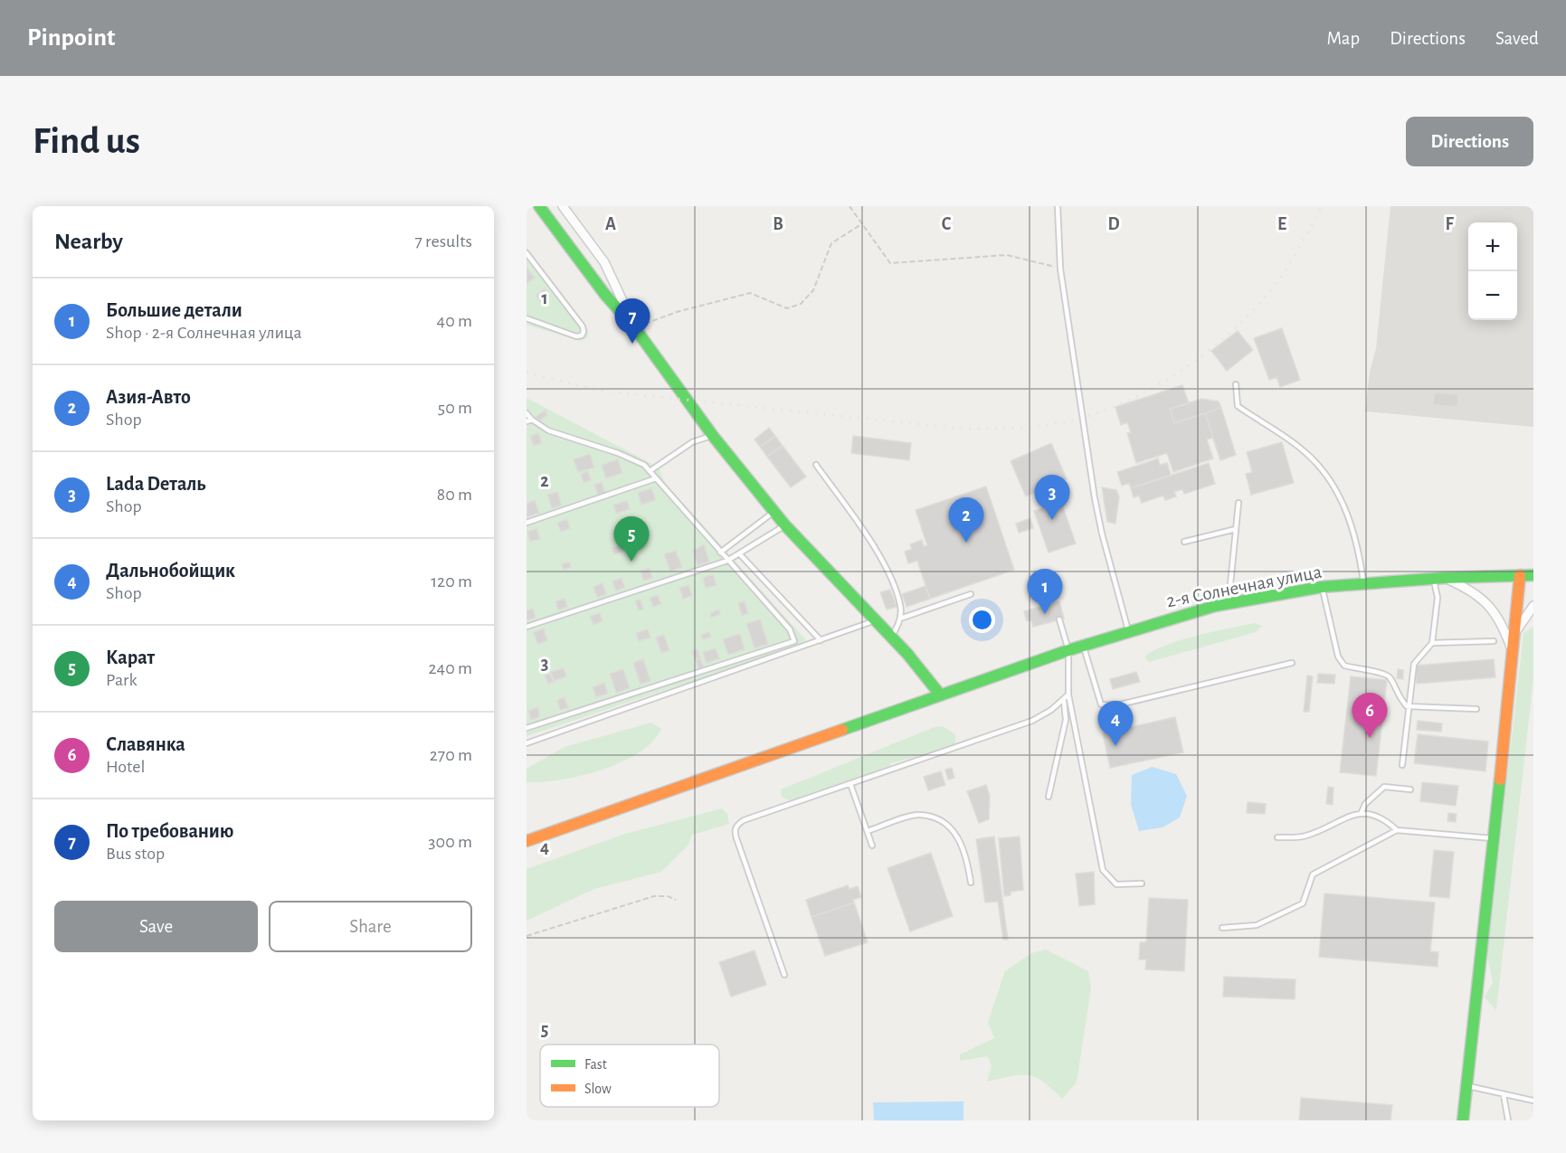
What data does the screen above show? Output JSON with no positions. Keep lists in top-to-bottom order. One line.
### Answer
{"streets":{"street":["2-я Солнечная улица"]},"legend":["Fast","Slow"],"page":{"header":"Pinpoint","nav":["Map","Directions","Saved"],"buttons":["Directions",["Save","Share"]],"title":"Find us","heading":["Nearby","7 results"],"map_buttons":["+","−"],"list":[{"mark":"1","name":"Большие детали","note":"Shop · 2-я Солнечная улица","value":"40 m"},{"mark":"2","name":"Азия-Авто","note":"Shop","value":"50 m"},{"mark":"3","name":"Lada Dеталь","note":"Shop","value":"80 m"},{"mark":"4","name":"Дальнобойщик","note":"Shop","value":"120 m"},{"mark":"5","name":"Карат","note":"Park","value":"240 m"},{"mark":"6","name":"Славянка","note":"Hotel","value":"270 m"},{"mark":"7","name":"По требованию","note":"Bus stop","value":"300 m"}],"pins":["7","3","2","5","1","6","4"]},"grid":{"columns":["A","B","C","D","E","F"],"rows":["1","2","3","4","5"]}}
